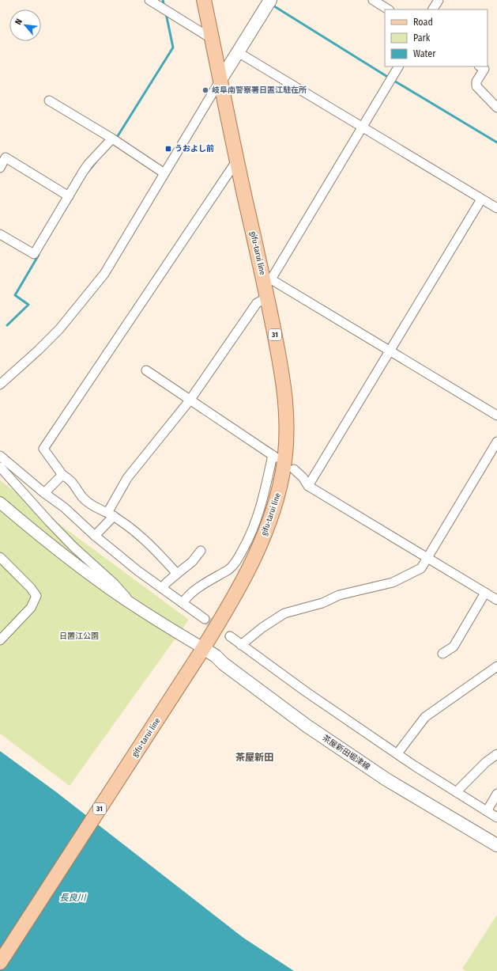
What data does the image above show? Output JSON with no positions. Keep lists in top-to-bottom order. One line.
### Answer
{"streets":{"main road":["gifu-tarui line","31","茶屋新田堀津線"]},"crossings":[["gifu-tarui line","茶屋新田堀津線"]],"districts":["茶屋新田"],"water":["長良川"],"parks":["日置江公園"],"places":{"other":["岐阜南警察署日置江駐在所"],"transit":["うおよし前"]},"legend":["Road","Park","Water"],"north":"top left"}
